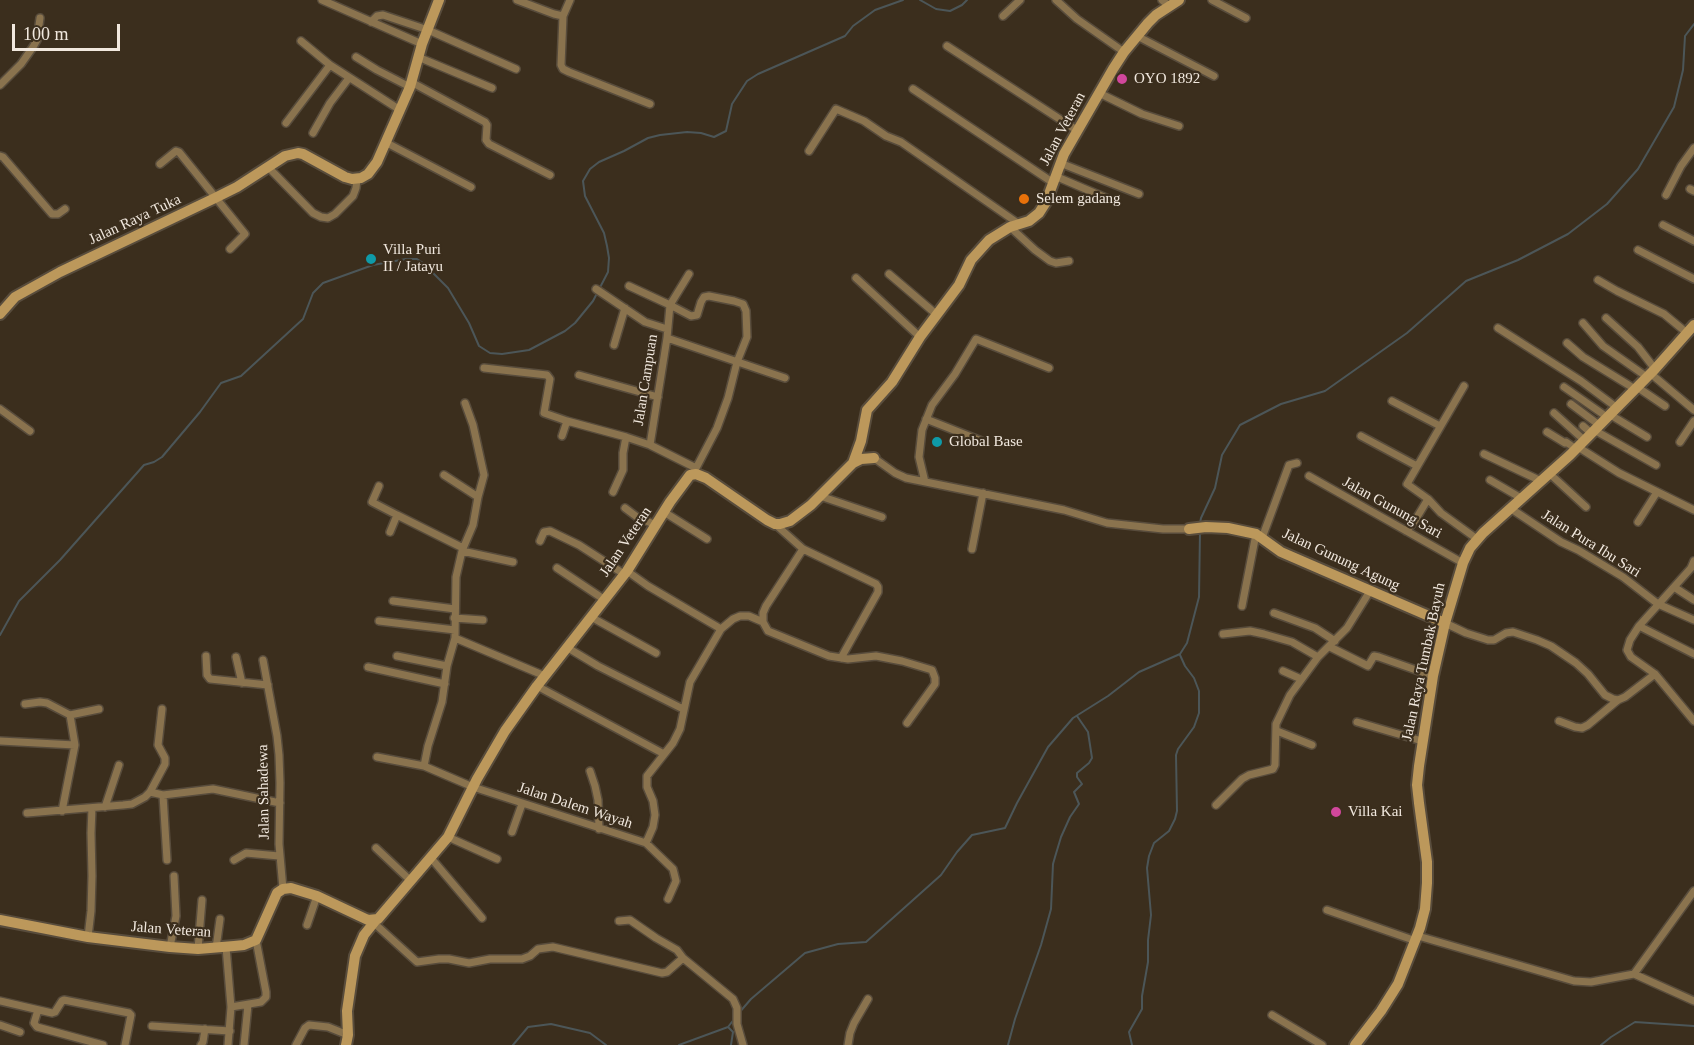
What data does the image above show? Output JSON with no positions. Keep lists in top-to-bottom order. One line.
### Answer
{"streets":{"street":["Jalan Veteran","Jalan Raya Tuka","Jalan Campuan","Jalan Gunung Sari","Jalan Pura Ibu Sari","Jalan Gunung Agung","Jalan Raya Tumbak Bayuh","Jalan Sahadewa","Jalan Dalem Wayah"]},"crossings":[["Jalan Veteran","Jalan Campuan"],["Jalan Veteran","Jalan Dalem Wayah"],["Jalan Gunung Sari","Jalan Raya Tumbak Bayuh"],["Jalan Pura Ibu Sari","Jalan Raya Tumbak Bayuh"],["Jalan Gunung Agung","Jalan Raya Tumbak Bayuh"]],"places":["OYO 1892","Selem gadang","Villa Puri II / Jatayu","Global Base","Villa Kai"],"scale_bar":"100 m"}
